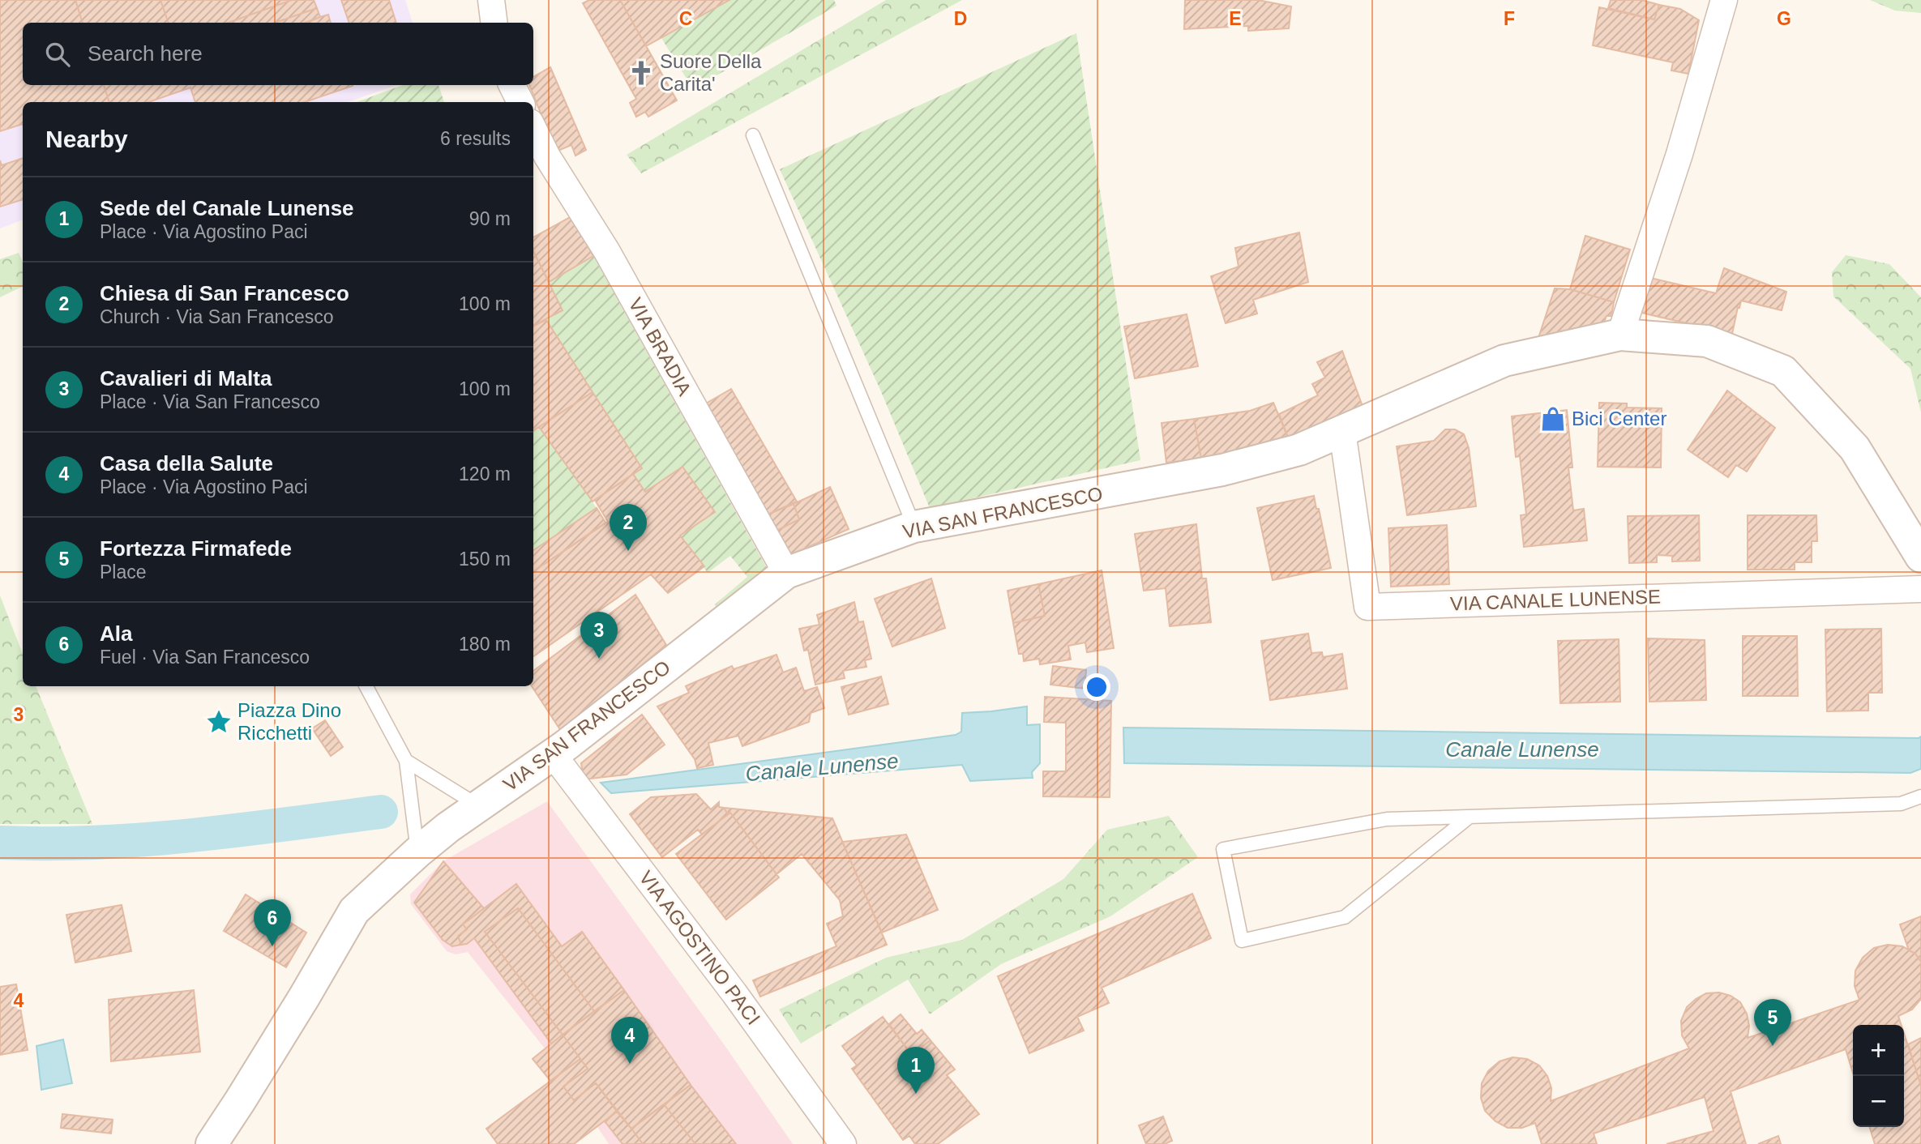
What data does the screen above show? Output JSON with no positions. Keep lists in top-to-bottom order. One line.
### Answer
{"streets":{"street":["VIA BRADIA","VIA SAN FRANCESCO","VIA CANALE LUNENSE","VIA AGOSTINO PACI"]},"crossings":[["VIA BRADIA","VIA SAN FRANCESCO"],["VIA SAN FRANCESCO","VIA CANALE LUNENSE"],["VIA SAN FRANCESCO","VIA AGOSTINO PACI"]],"water":["Canale Lunense"],"places":{"church":["Suore Della Carita'"],"shop":["Bici Center"],"place":["Piazza Dino Ricchetti"]},"page":{"search":"Search here","heading":["Nearby","6 results"],"list":[{"mark":"1","name":"Sede del Canale Lunense","note":"Place · Via Agostino Paci","value":"90 m"},{"mark":"2","name":"Chiesa di San Francesco","note":"Church · Via San Francesco","value":"100 m"},{"mark":"3","name":"Cavalieri di Malta","note":"Place · Via San Francesco","value":"100 m"},{"mark":"4","name":"Casa della Salute","note":"Place · Via Agostino Paci","value":"120 m"},{"mark":"5","name":"Fortezza Firmafede","note":"Place","value":"150 m"},{"mark":"6","name":"Ala","note":"Fuel · Via San Francesco","value":"180 m"}],"pins":["2","3","6","5","4","1"],"map_buttons":["+","−"]},"grid":{"columns":["C","D","E","F","G"],"rows":["3","4"]}}
